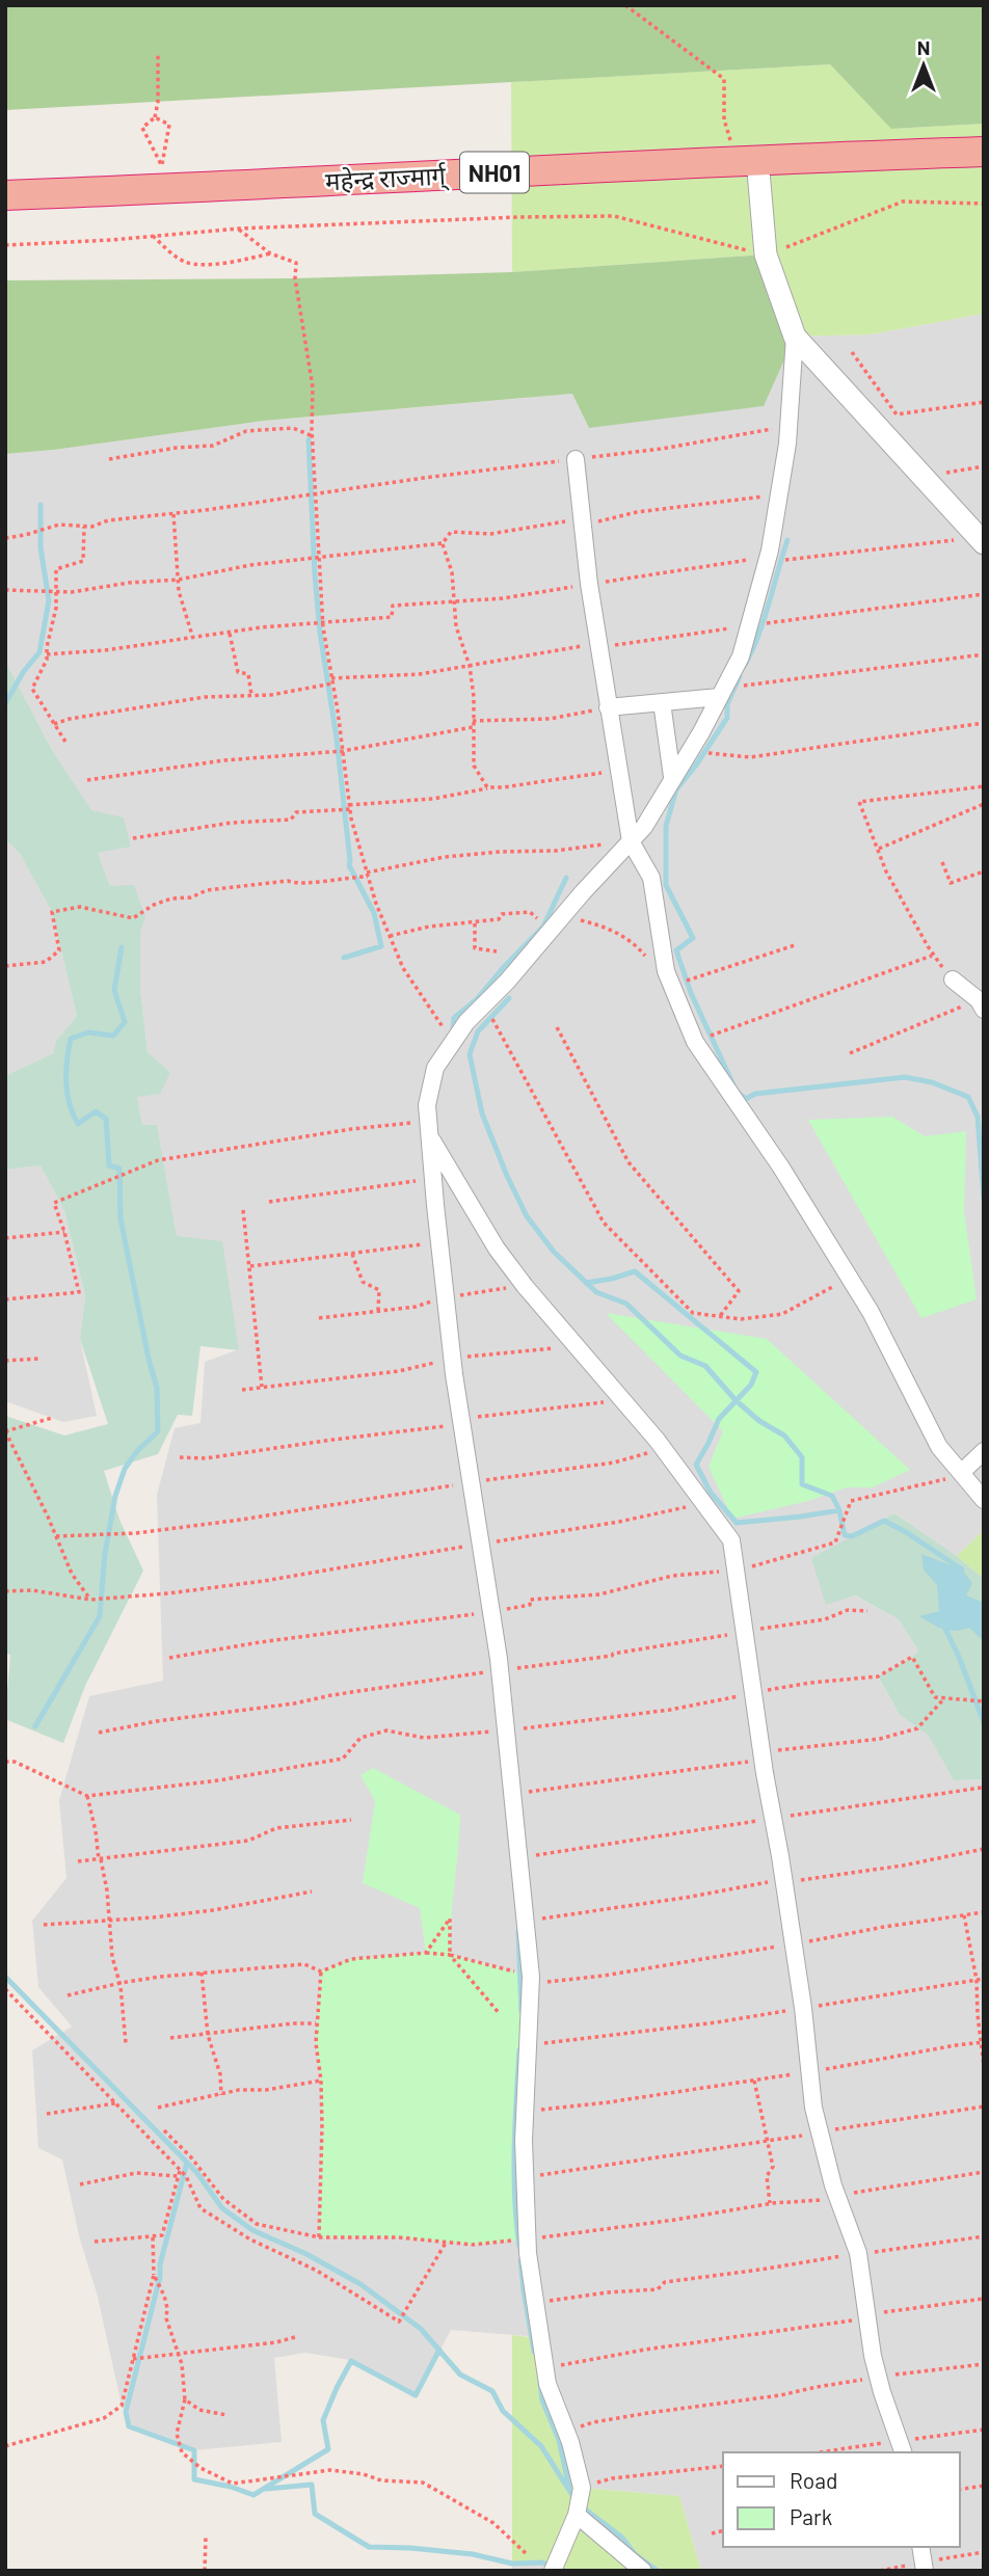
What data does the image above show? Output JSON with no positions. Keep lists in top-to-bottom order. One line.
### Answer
{"streets":{"highway":["NH01","महेन्द्र राज्मार्ग्"]},"legend":["Road","Park"],"north":"top"}
